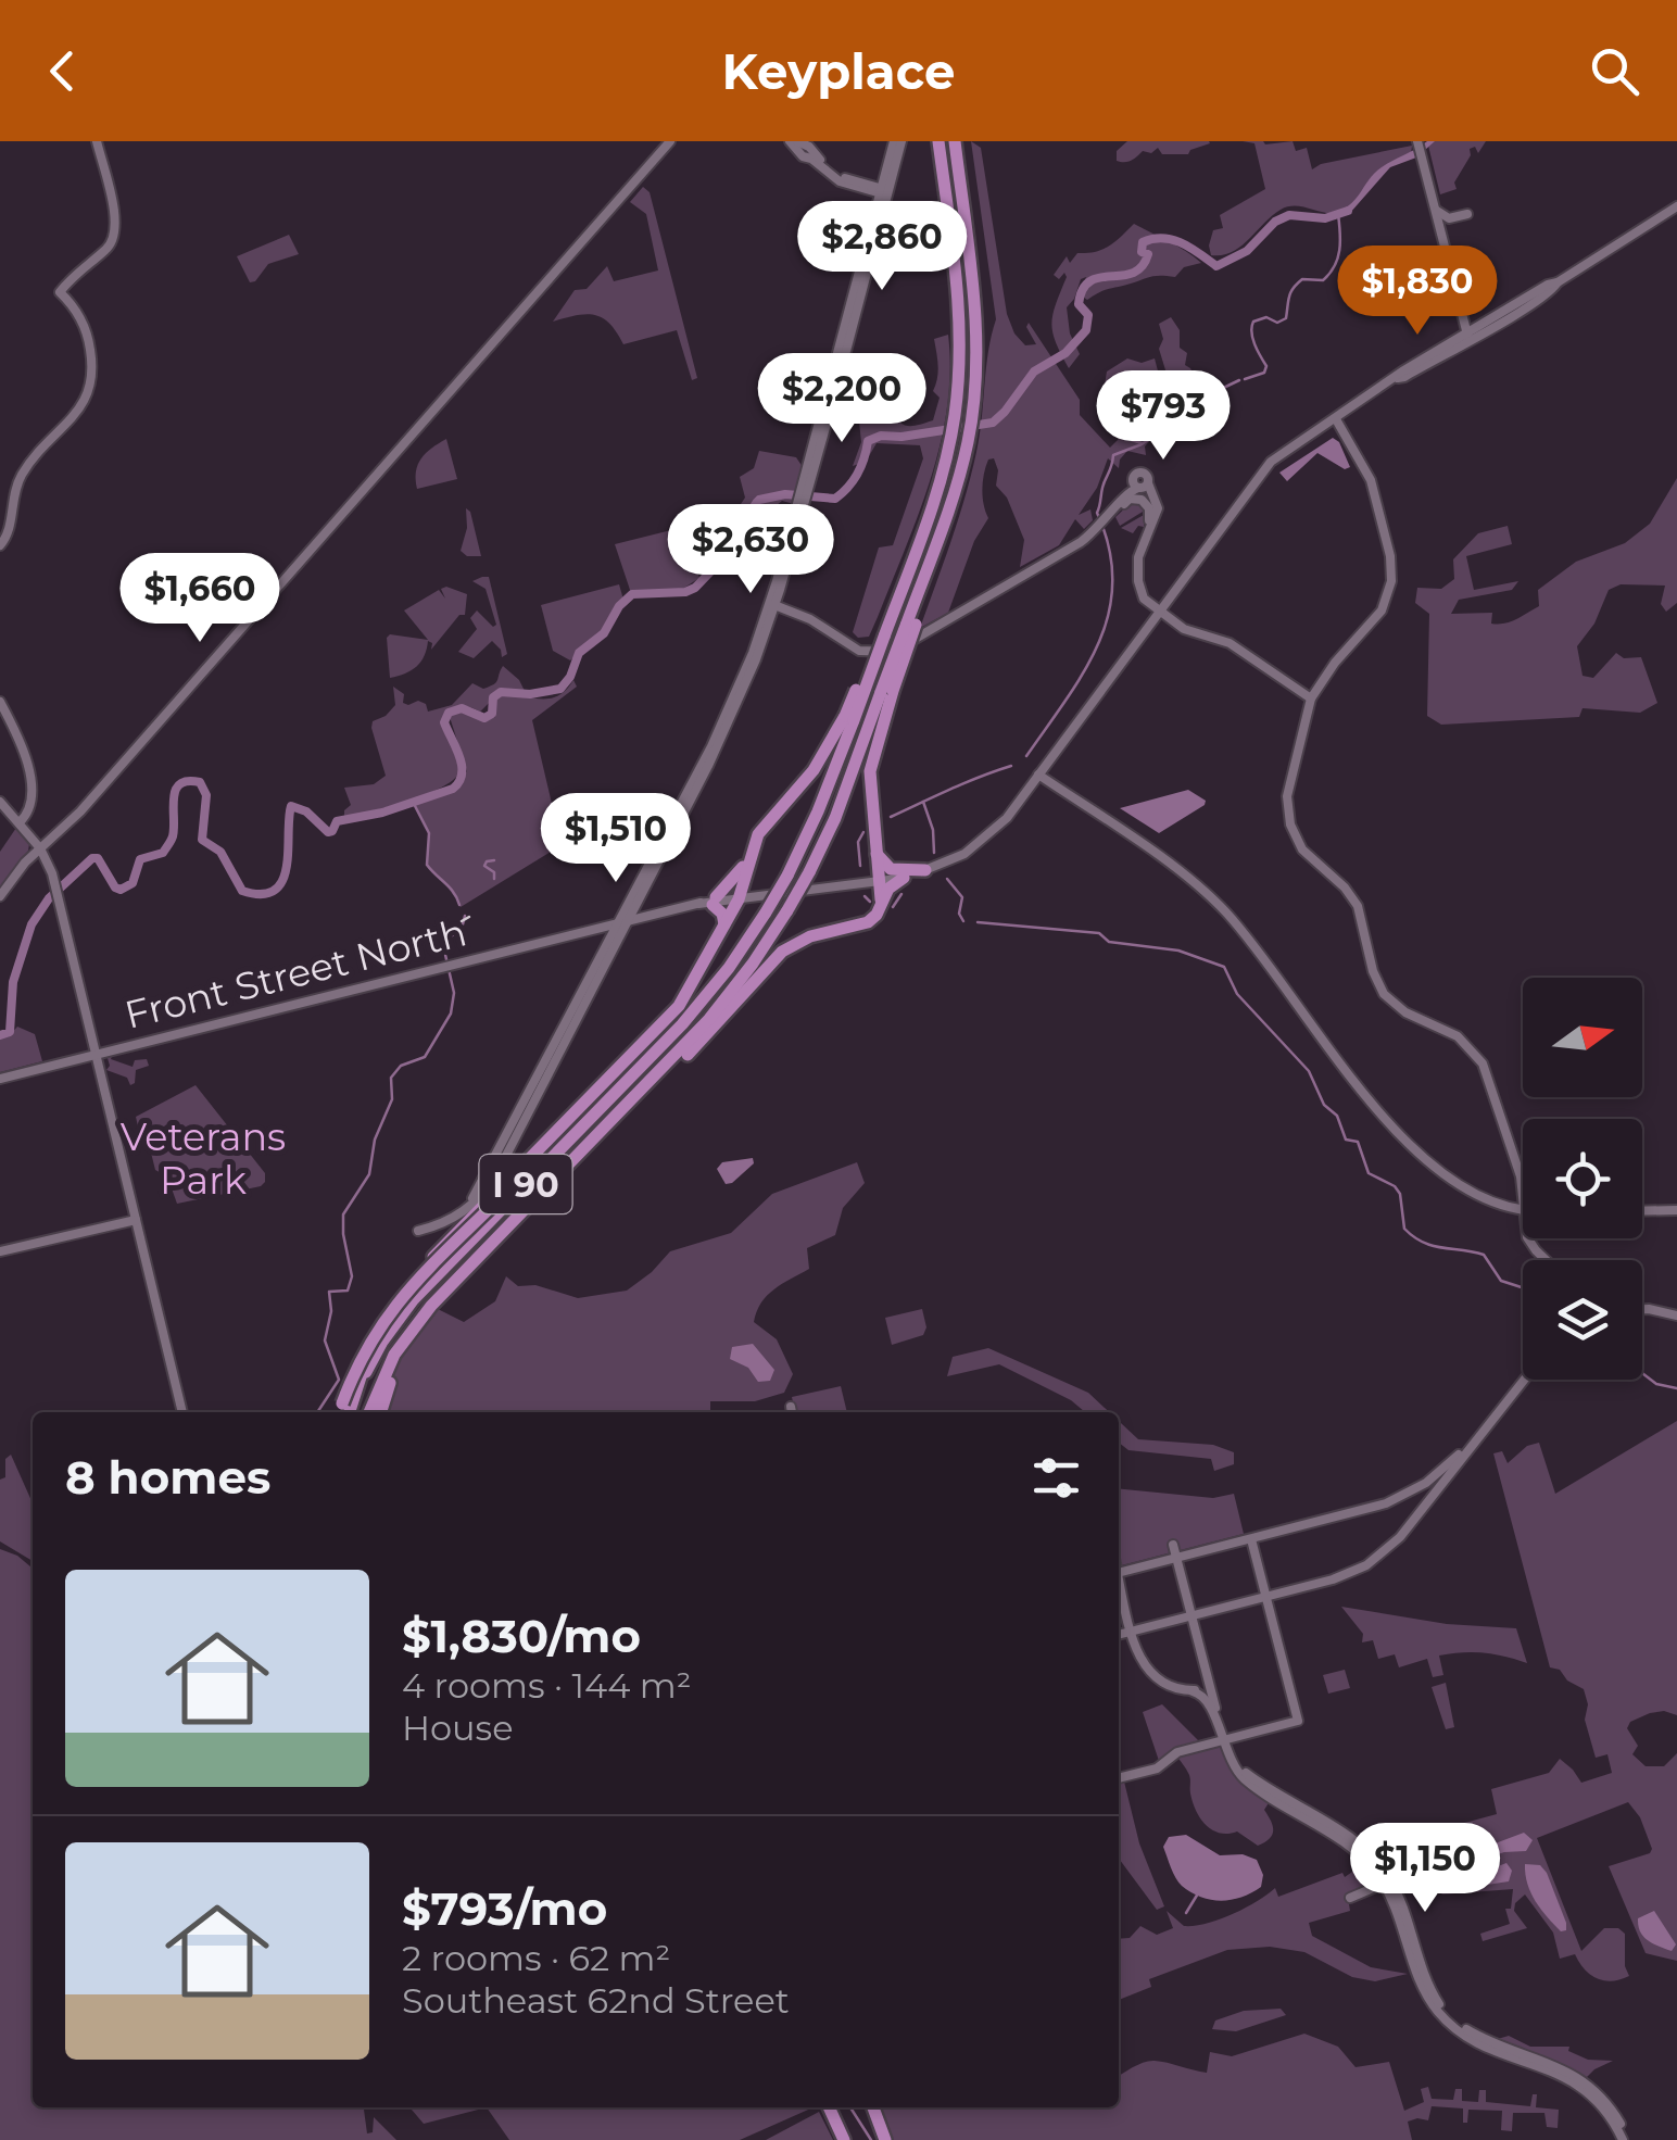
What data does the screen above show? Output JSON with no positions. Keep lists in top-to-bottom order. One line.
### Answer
{"streets":{"highway":["I 90"],"street":["Front Street North"]},"parks":["Veterans Park"],"north":"right","page":{"header":"Keyplace","price":["$2,860","$1,830","$2,200","$793","$2,630","$1,660","$1,510","$1,150"],"heading":"8 homes","list":[{"name":"$1,830/mo","note":"4 rooms · 144 m² · House"},{"name":"$793/mo","note":"2 rooms · 62 m² · Southeast 62nd Street"}]}}
